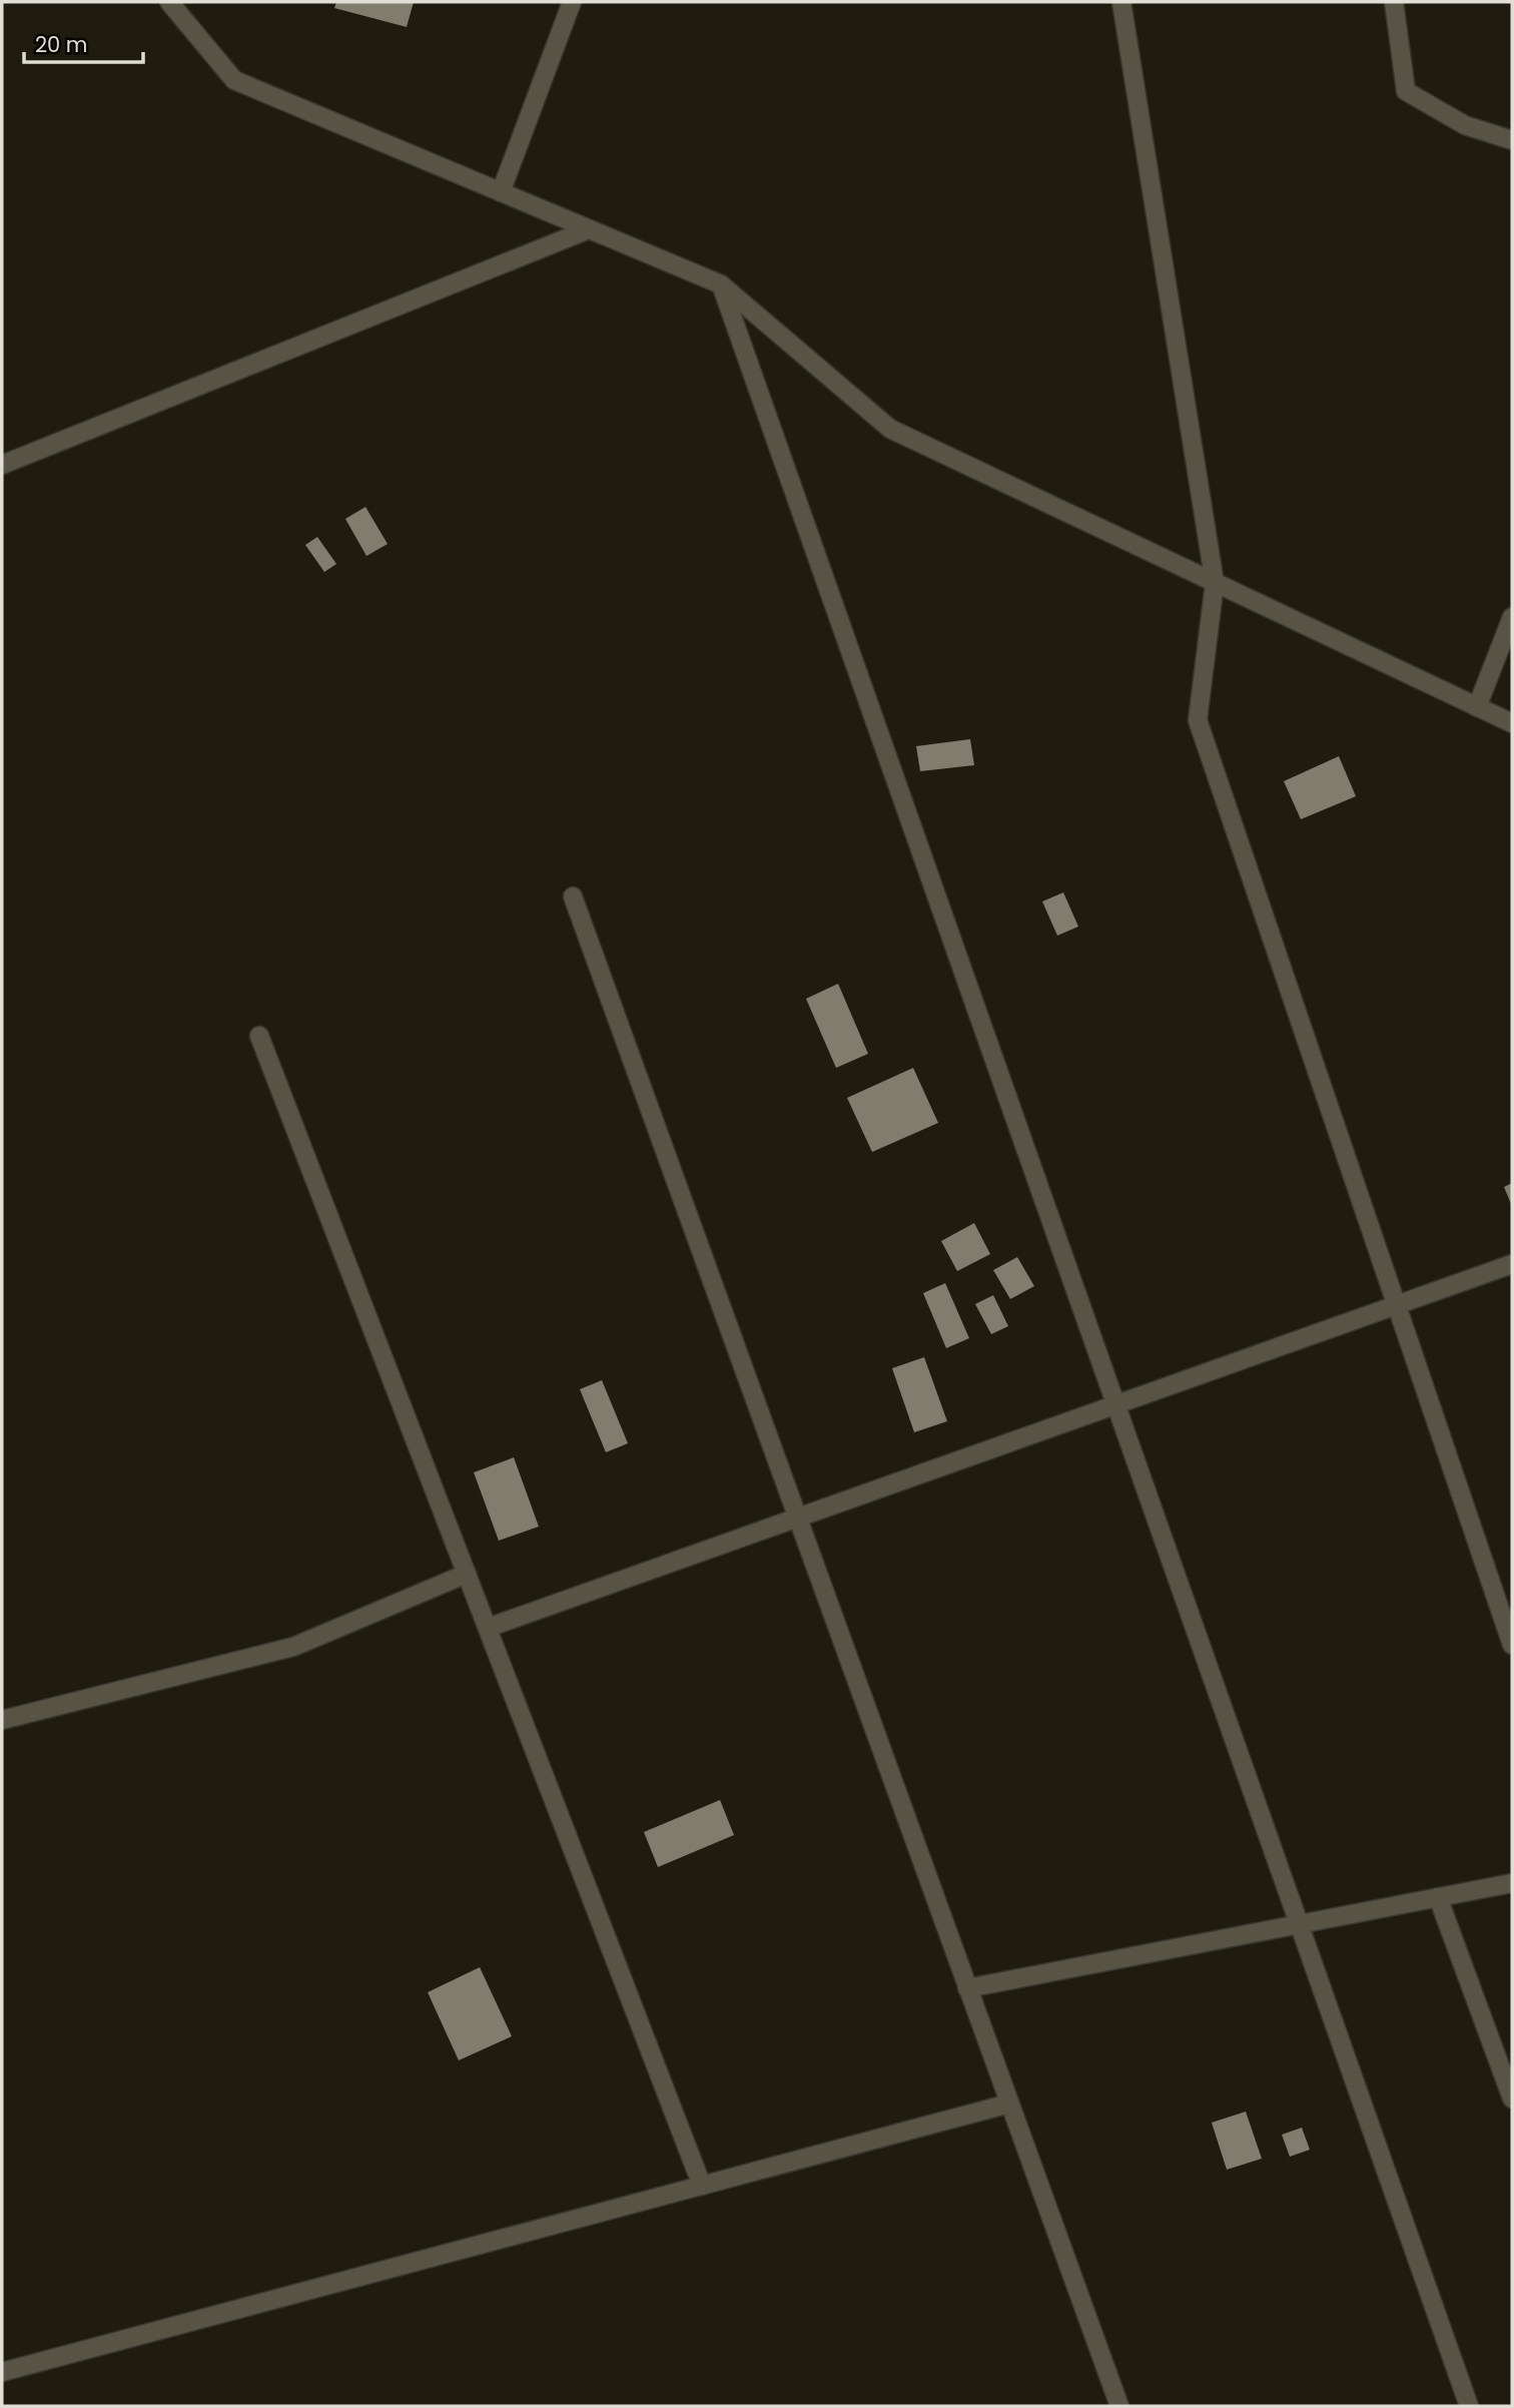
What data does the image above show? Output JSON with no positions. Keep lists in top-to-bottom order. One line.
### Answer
{"scale_bar":"20 m"}
